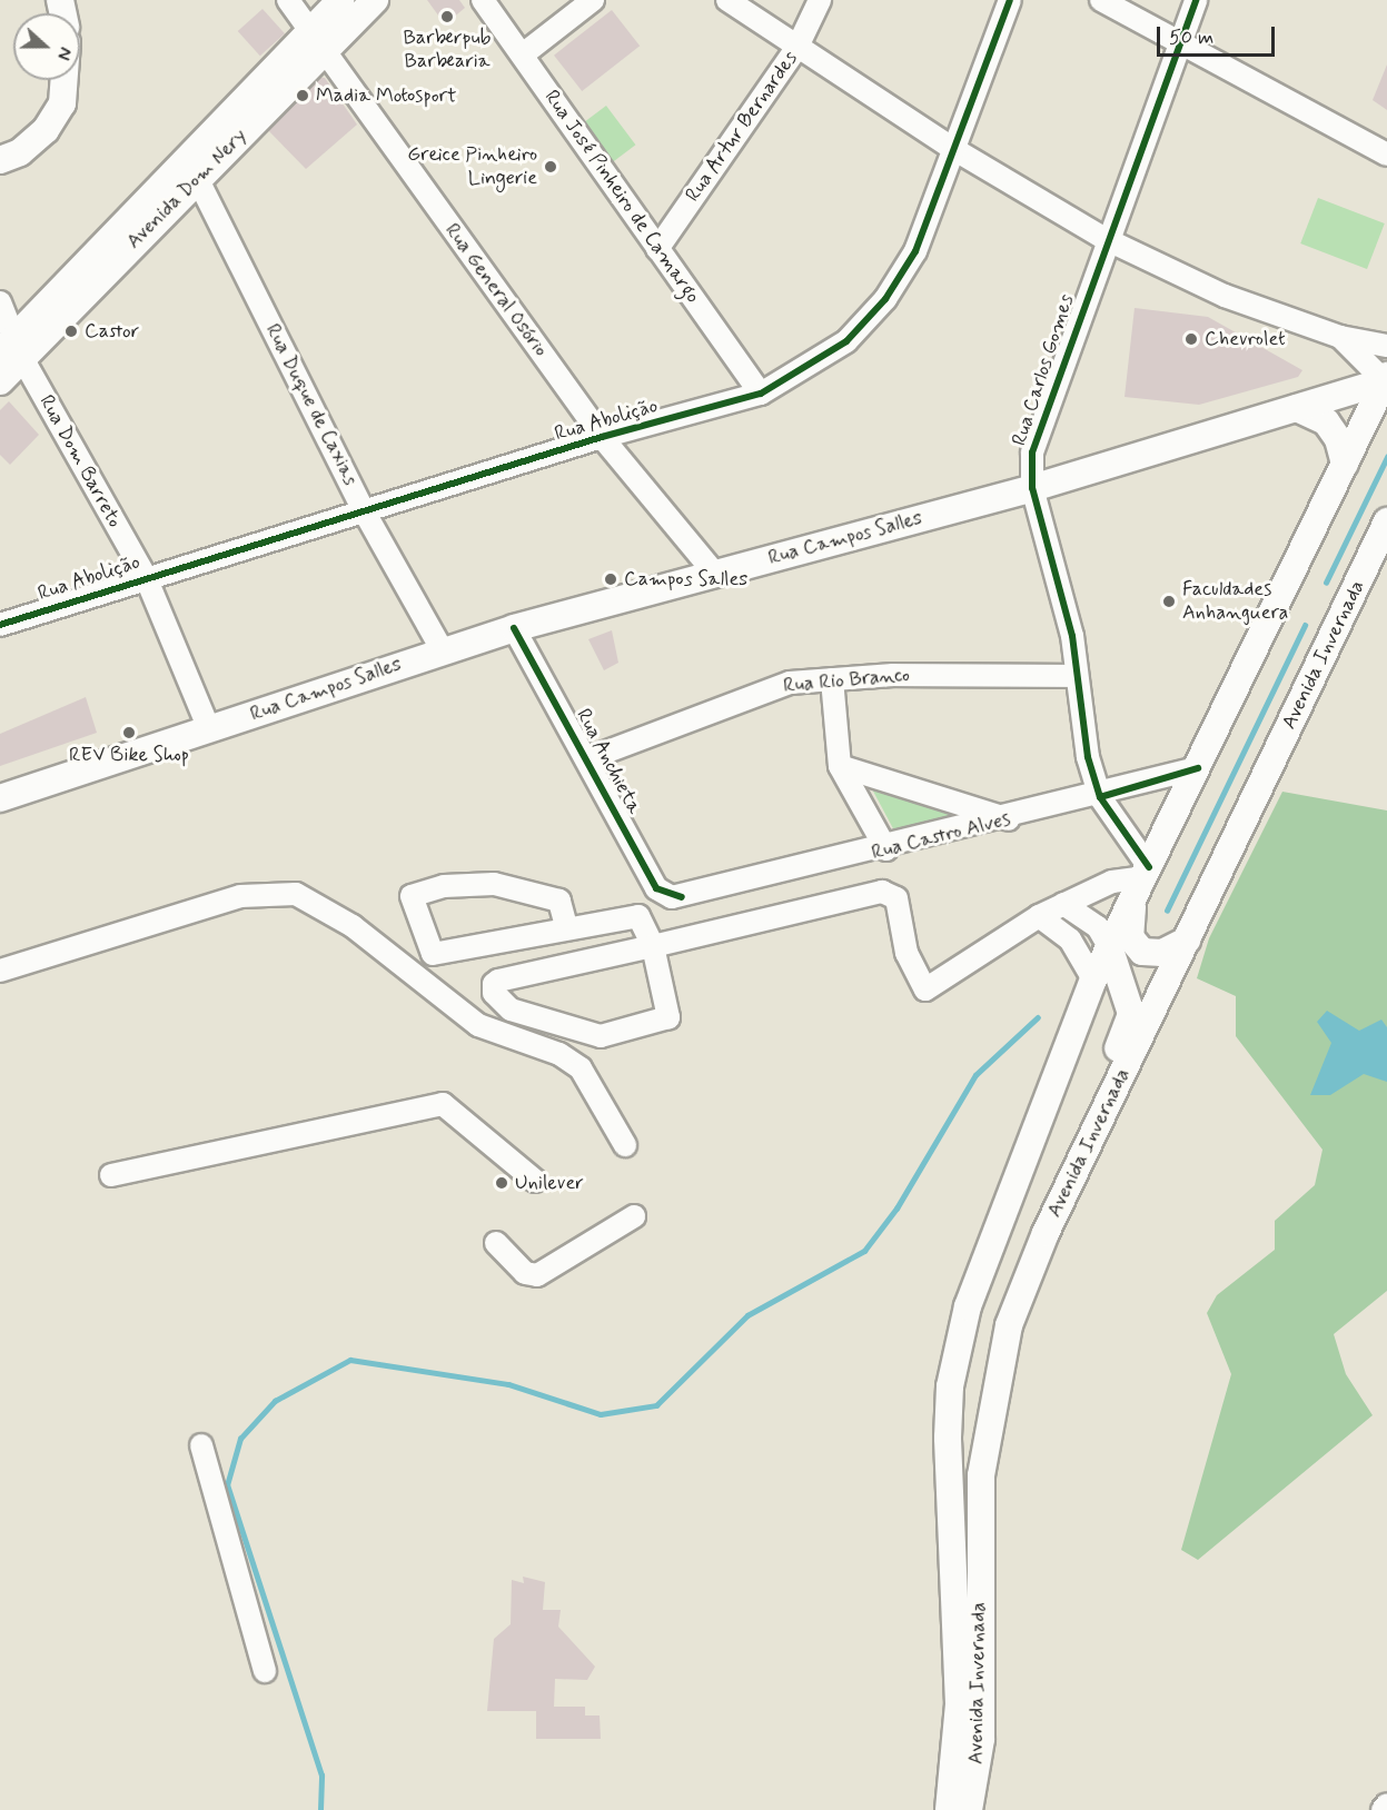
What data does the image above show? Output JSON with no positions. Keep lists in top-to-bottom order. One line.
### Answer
{"streets":{"main road":["Avenida Dom Nery","Rua Campos Salles","Avenida Invernada"],"street":["Rua Artur Bernardes","Rua José Pinheiro de Camargo","Rua General Osório","Rua Carlos Gomes","Rua Duque de Caxias","Rua Abolição","Rua Dom Barreto","Rua Rio Branco","Rua Anchieta","Rua Castro Alves"]},"crossings":[["Rua Artur Bernardes","Rua José Pinheiro de Camargo"],["Avenida Dom Nery","Rua General Osório"],["Avenida Dom Nery","Rua Duque de Caxias"],["Avenida Dom Nery","Rua Dom Barreto"],["Rua José Pinheiro de Camargo","Rua Abolição"],["Rua General Osório","Rua Abolição"],["Rua General Osório","Rua Campos Salles"],["Rua Carlos Gomes","Rua Campos Salles"],["Rua Carlos Gomes","Avenida Invernada"],["Rua Carlos Gomes","Rua Rio Branco"],["Rua Carlos Gomes","Rua Castro Alves"],["Rua Duque de Caxias","Rua Abolição"],["Rua Duque de Caxias","Rua Campos Salles"],["Rua Abolição","Rua Dom Barreto"],["Rua Dom Barreto","Rua Campos Salles"],["Rua Campos Salles","Avenida Invernada"],["Rua Campos Salles","Rua Anchieta"],["Avenida Invernada","Rua Castro Alves"],["Rua Rio Branco","Rua Anchieta"],["Rua Anchieta","Rua Castro Alves"]],"places":["Barberpub Barbearia","Madia Motosport","Greice Pinheiro Lingerie","Castor","Chevrolet","Campos Salles","Faculdades Anhanguera","REV Bike Shop","Unilever"],"scale_bar":"50 m","north":"right"}
